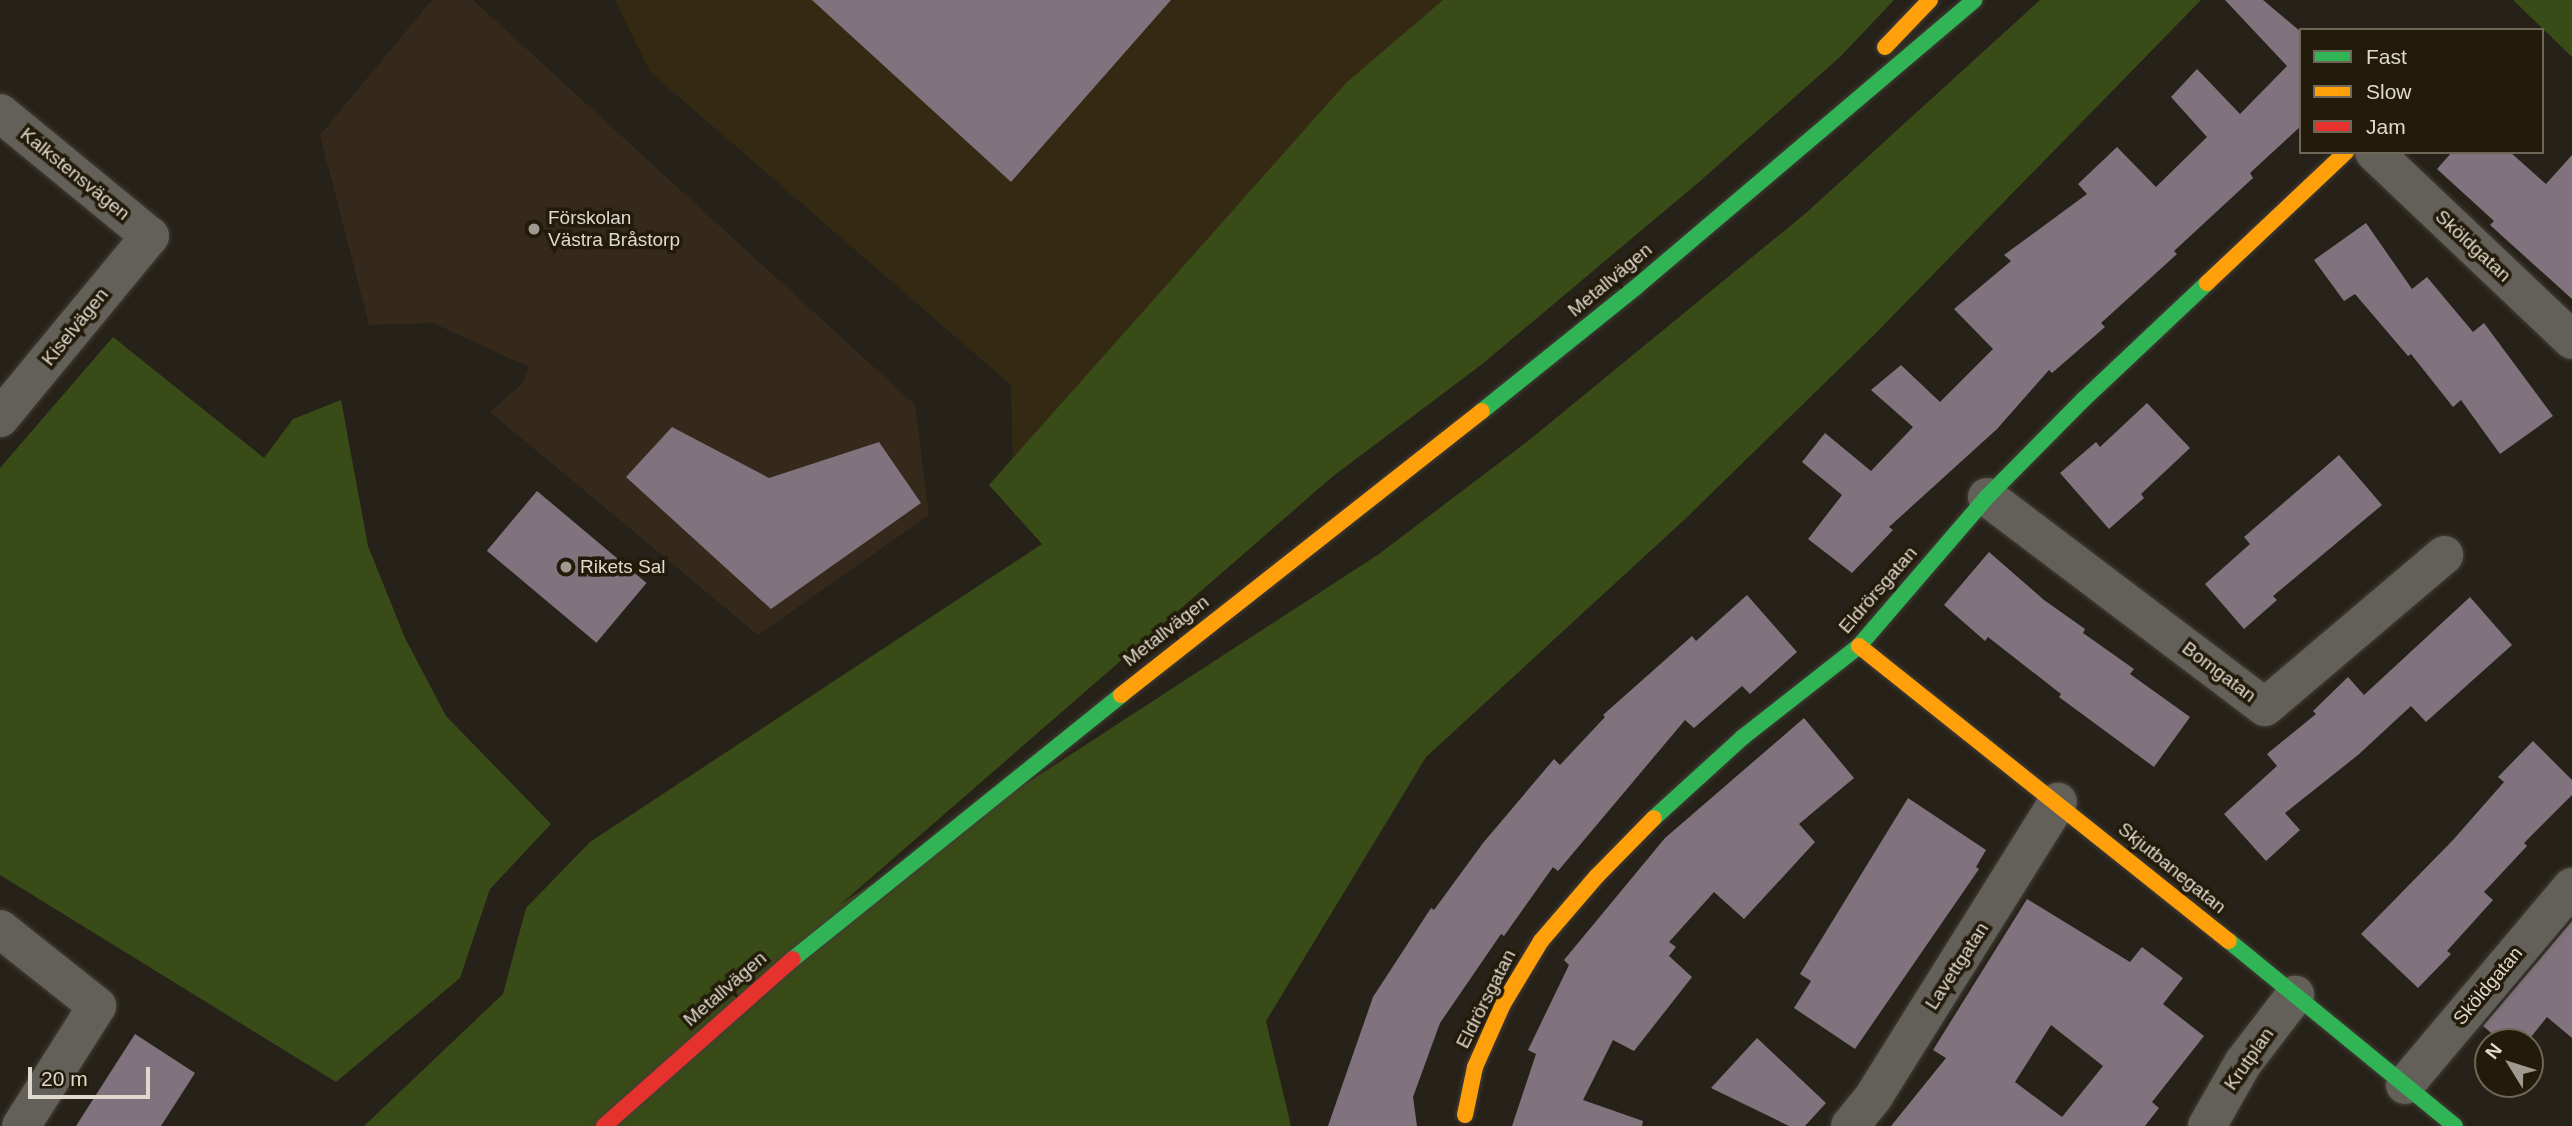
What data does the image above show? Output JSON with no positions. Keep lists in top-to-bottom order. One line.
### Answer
{"streets":{"street":["Kalkstensvägen","Sköldgatan","Metallvägen","Kiselvägen","Eldrörsgatan","Bomgatan","Skjutbanegatan","Lavettgatan","Krutplan"]},"crossings":[["Kalkstensvägen","Kiselvägen"],["Sköldgatan","Skjutbanegatan"],["Eldrörsgatan","Bomgatan"],["Eldrörsgatan","Skjutbanegatan"],["Skjutbanegatan","Lavettgatan"],["Skjutbanegatan","Krutplan"]],"places":["Förskolan Västra Bråstorp","Rikets Sal"],"legend":["Fast","Slow","Jam"],"scale_bar":"20 m","north":"top left"}
